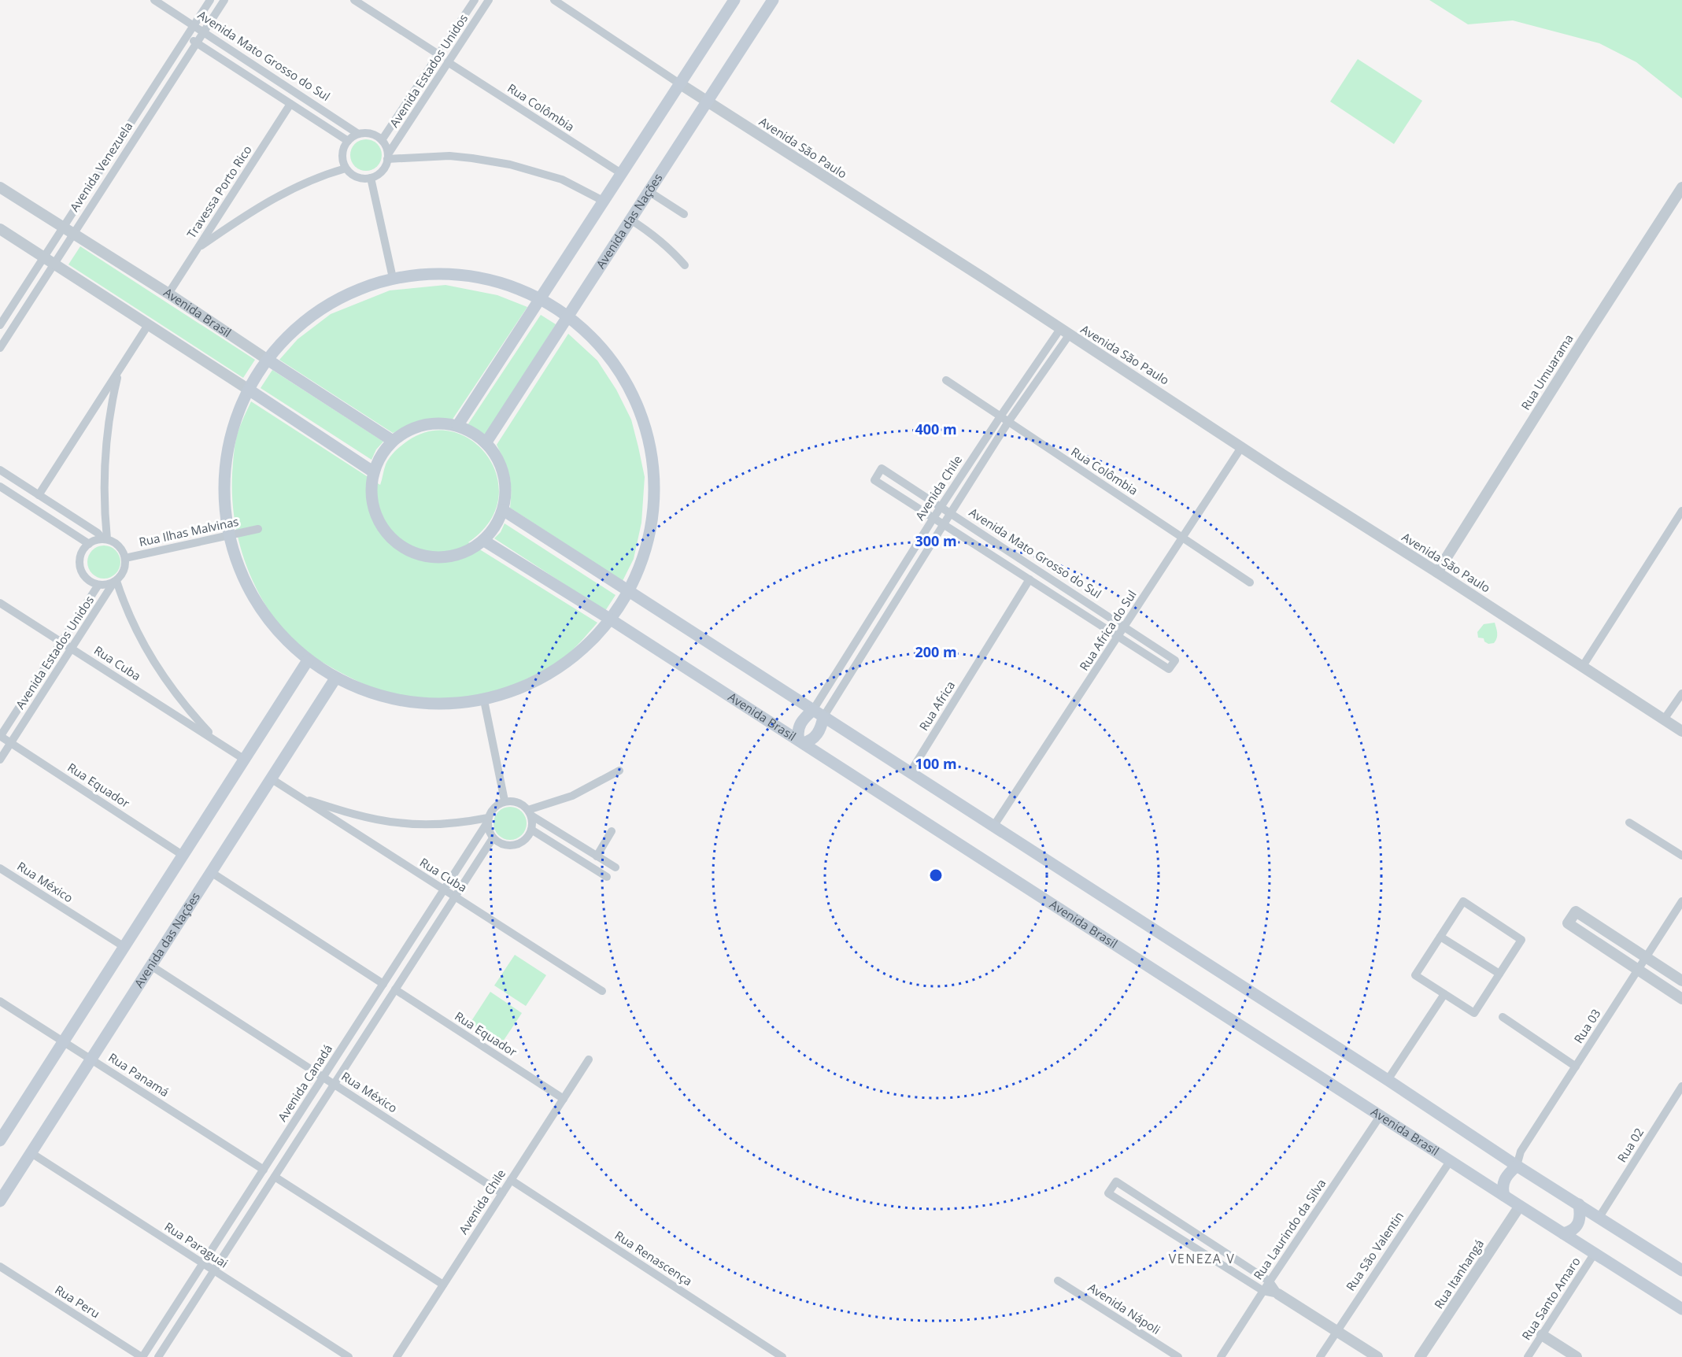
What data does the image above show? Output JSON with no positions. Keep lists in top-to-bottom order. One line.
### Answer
{"streets":{"main road":["Avenida das Nações","Avenida Brasil"],"street":["Avenida Mato Grosso do Sul","Avenida Estados Unidos","Rua Colômbia","Avenida São Paulo","Avenida Venezuela","Travessa Porto Rico","Rua Umuarama","Avenida Chile","Rua Ilhas Malvinas","Rua Africa do Sul","Rua Cuba","Rua Africa","Rua Equador","Rua México","Rua 03","Rua Panamá","Avenida Canadá","Rua 02","Rua Laurindo da Silva","Rua Paraguai","Rua São Valentin","Rua Renascença","Rua Itanhangá","Rua Santo Amaro","Rua Peru","Avenida Nápoli"]},"crossings":[["Avenida Mato Grosso do Sul","Avenida Estados Unidos"],["Avenida Mato Grosso do Sul","Avenida Venezuela"],["Avenida Mato Grosso do Sul","Avenida Chile"],["Avenida Mato Grosso do Sul","Rua Africa do Sul"],["Avenida Mato Grosso do Sul","Rua Africa"],["Avenida Estados Unidos","Rua Colômbia"],["Avenida Estados Unidos","Rua Ilhas Malvinas"],["Avenida Estados Unidos","Rua Cuba"],["Avenida Estados Unidos","Rua Equador"],["Rua Colômbia","Avenida Chile"],["Rua Colômbia","Rua Africa do Sul"],["Avenida São Paulo","Avenida das Nações"],["Avenida São Paulo","Rua Umuarama"],["Avenida São Paulo","Avenida Chile"],["Avenida São Paulo","Rua Africa do Sul"],["Avenida Venezuela","Avenida Brasil"],["Travessa Porto Rico","Avenida Brasil"],["Avenida das Nações","Avenida Brasil"],["Avenida das Nações","Rua Cuba"],["Avenida das Nações","Rua México"],["Avenida das Nações","Rua Panamá"],["Avenida das Nações","Rua Paraguai"],["Avenida Brasil","Rua Laurindo da Silva"],["Avenida Brasil","Rua São Valentin"],["Avenida Brasil","Rua Itanhangá"],["Avenida Brasil","Rua Santo Amaro"],["Avenida Chile","Rua Equador"],["Avenida Chile","Rua México"],["Avenida Chile","Rua Renascença"],["Rua Cuba","Avenida Canadá"],["Rua Equador","Avenida Canadá"],["Rua México","Avenida Canadá"],["Rua Panamá","Avenida Canadá"],["Avenida Canadá","Rua Paraguai"],["Avenida Canadá","Rua Peru"]],"districts":["VENEZA V"],"rings":["400 m","300 m","200 m","100 m"]}
